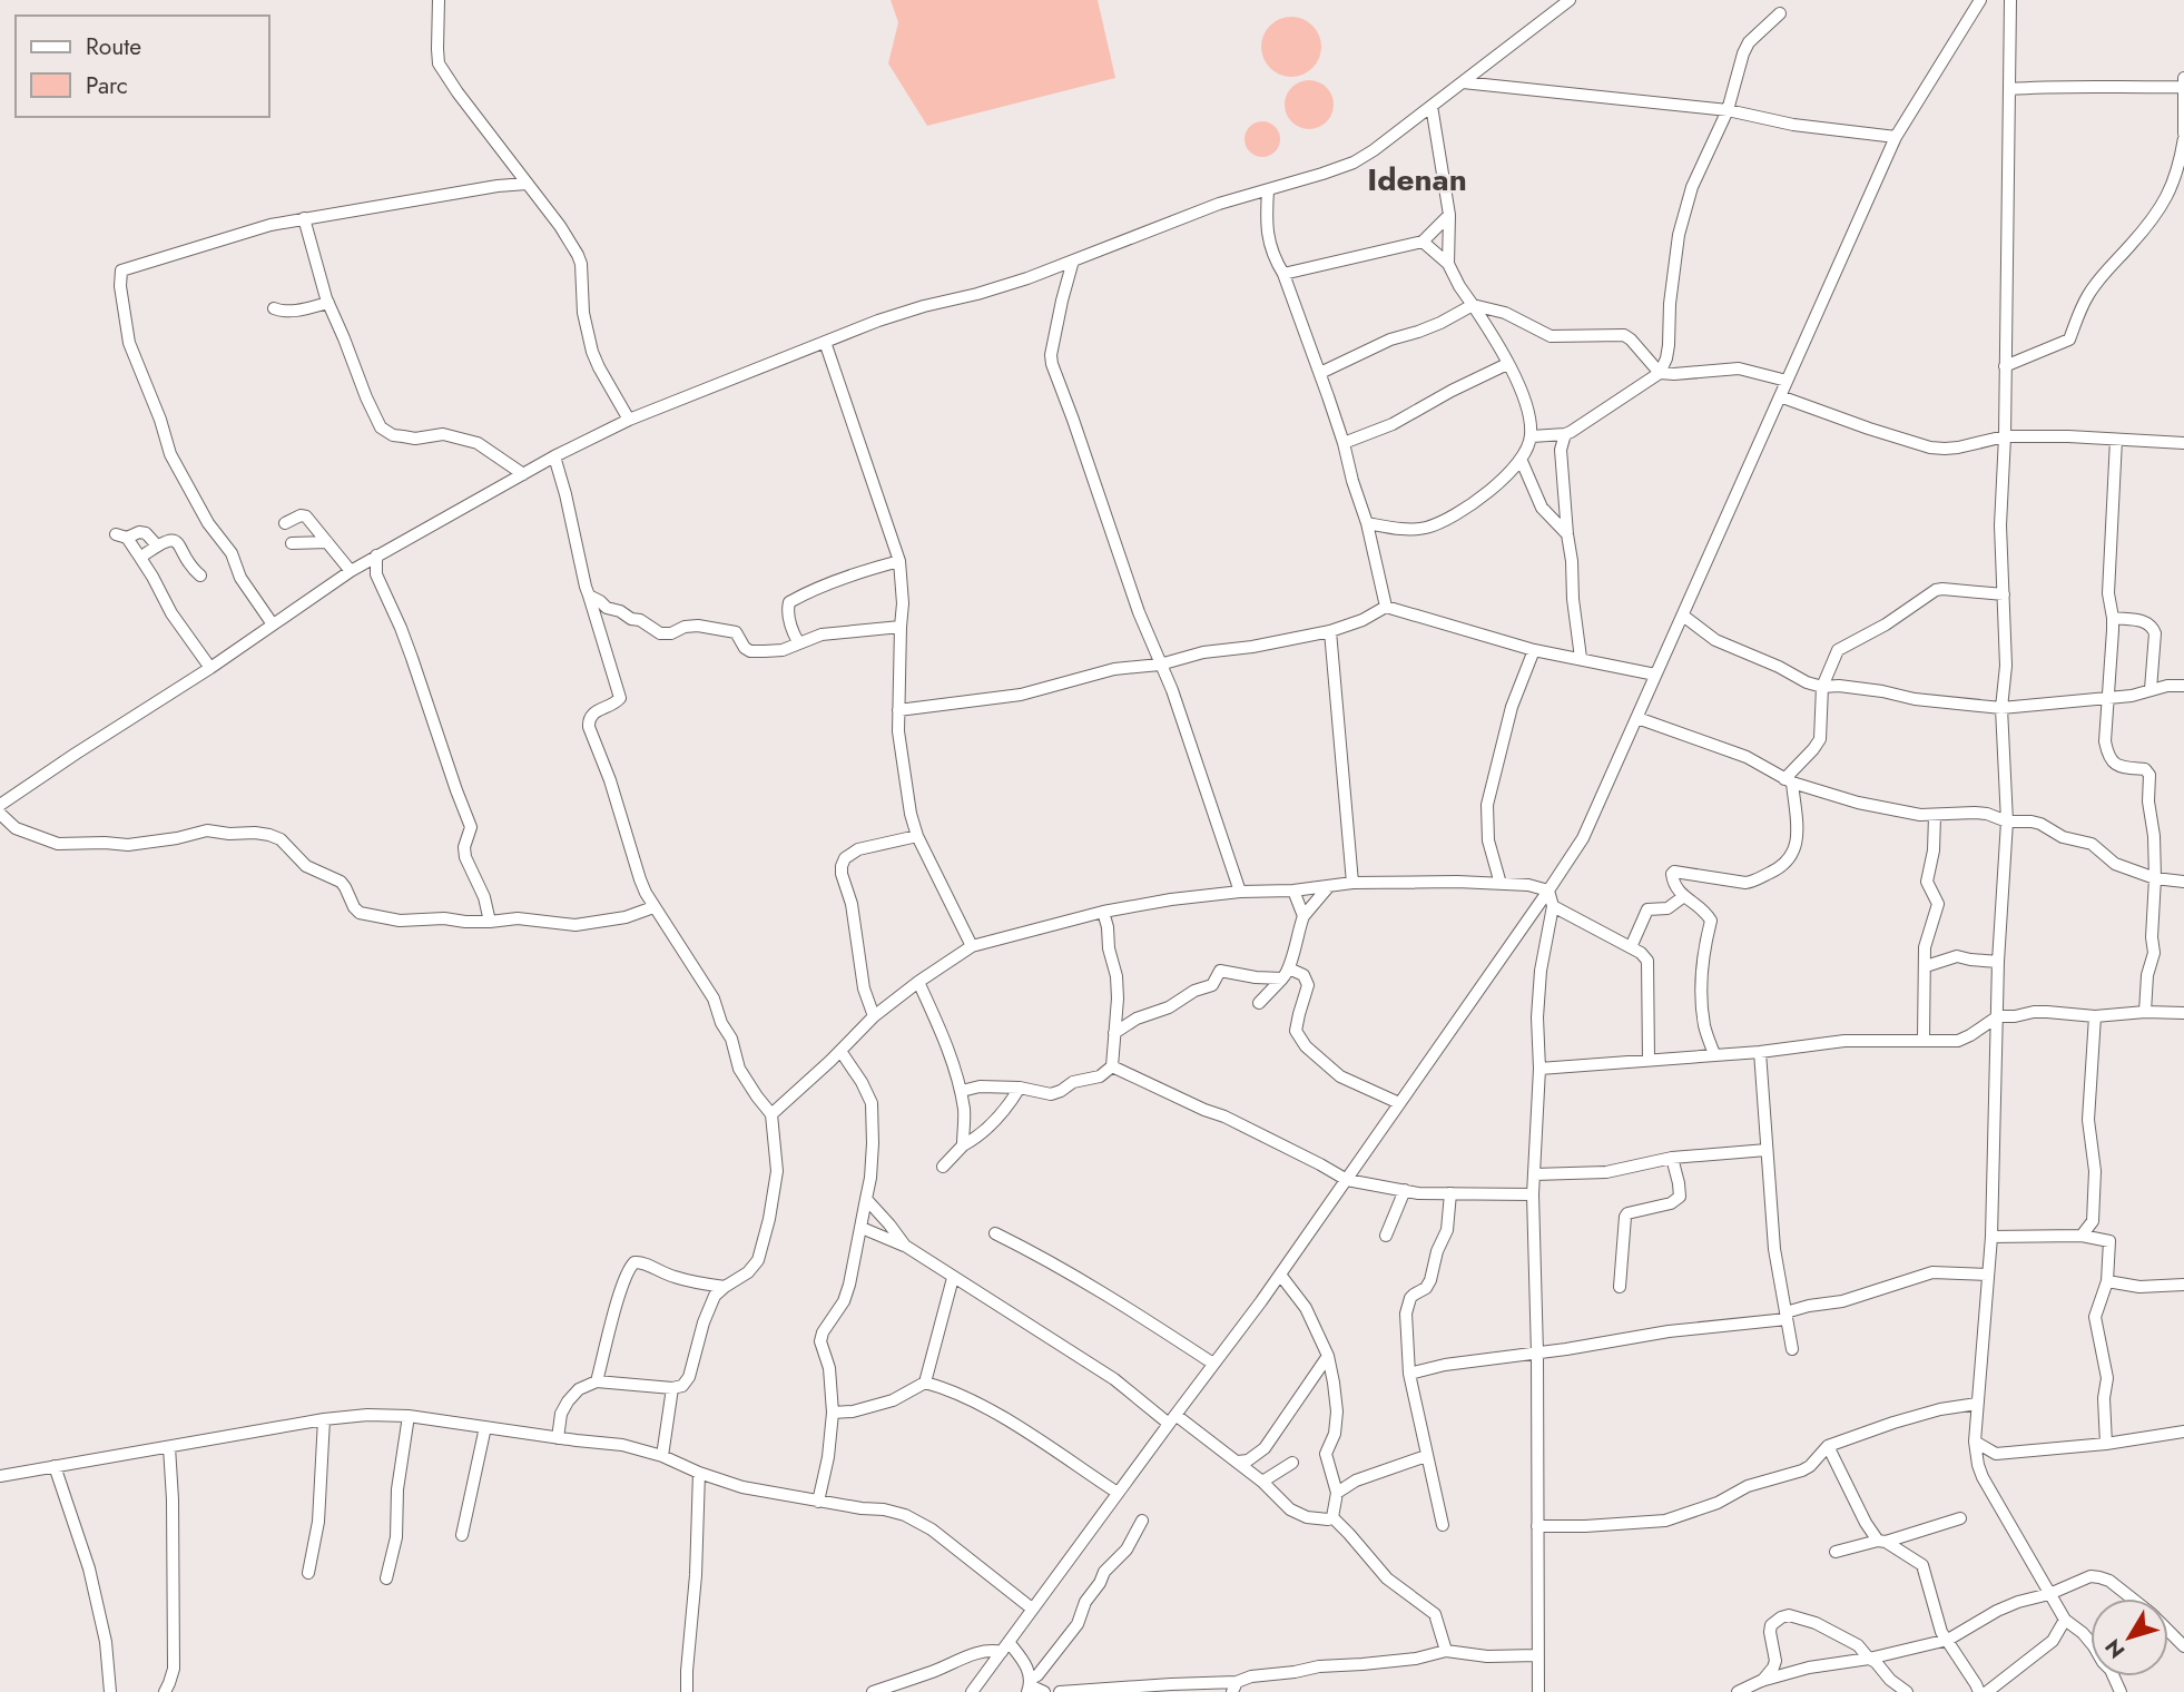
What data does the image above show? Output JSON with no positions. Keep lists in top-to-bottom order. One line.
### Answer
{"districts":["Idenan"],"legend":["Route","Parc"],"north":"bottom left"}
